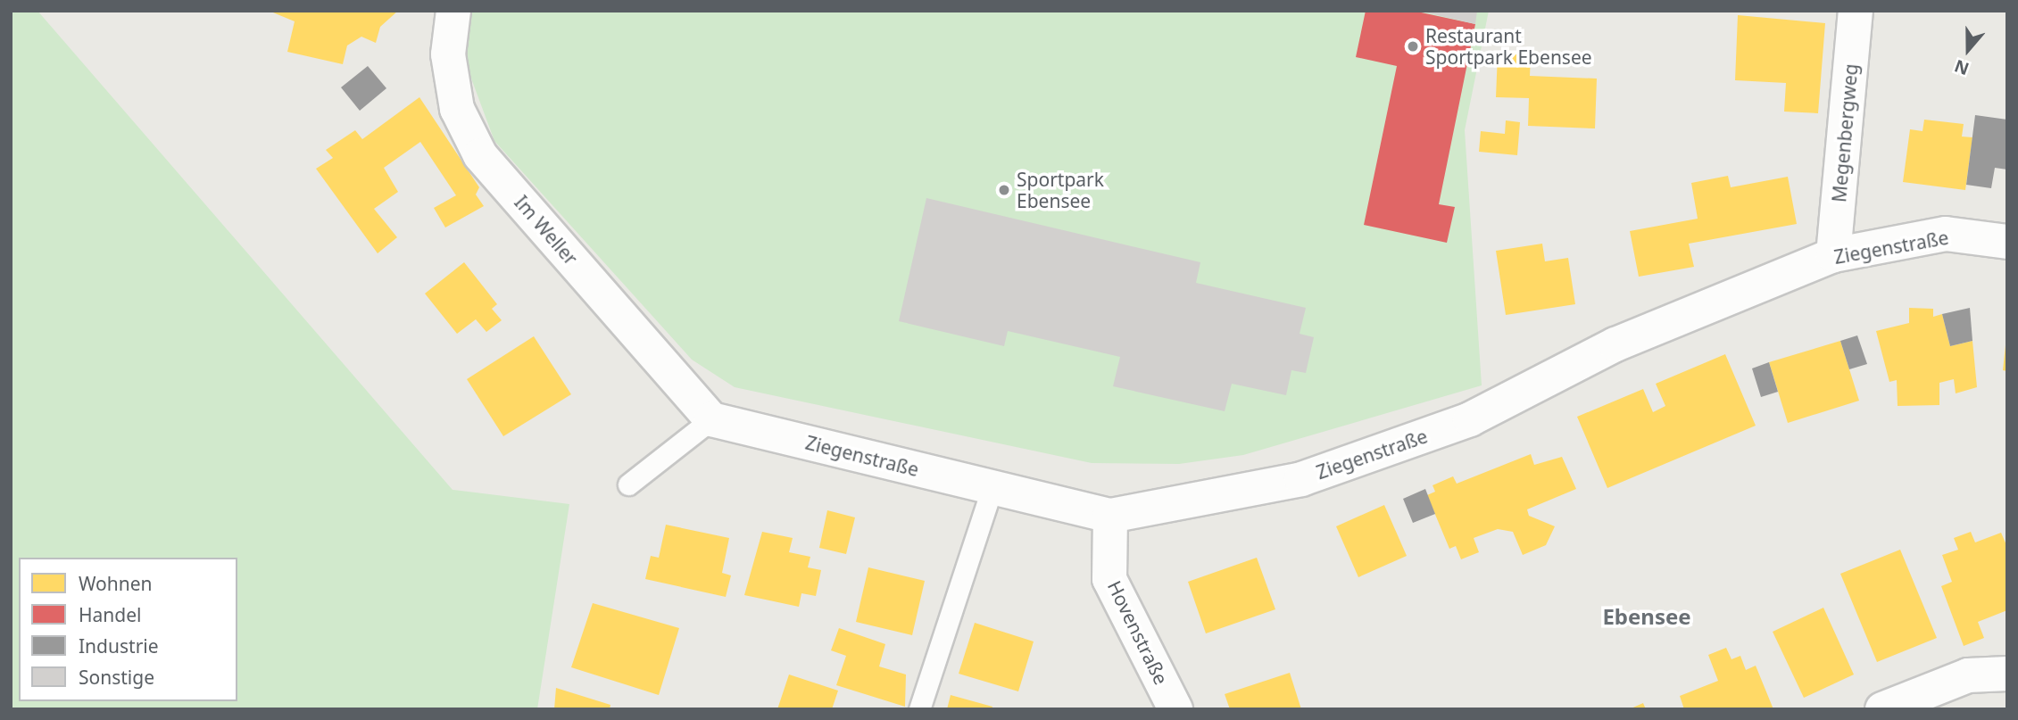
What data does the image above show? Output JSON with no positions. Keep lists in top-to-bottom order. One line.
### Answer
{"streets":{"street":["Megenbergweg","Im Weller","Ziegenstraße","Hovenstraße"]},"crossings":[["Megenbergweg","Ziegenstraße"],["Im Weller","Ziegenstraße"],["Ziegenstraße","Hovenstraße"]],"districts":["Ebensee"],"places":["Restaurant Sportpark Ebensee","Sportpark Ebensee"],"legend":["Wohnen","Handel","Industrie","Sonstige"],"north":"bottom"}
